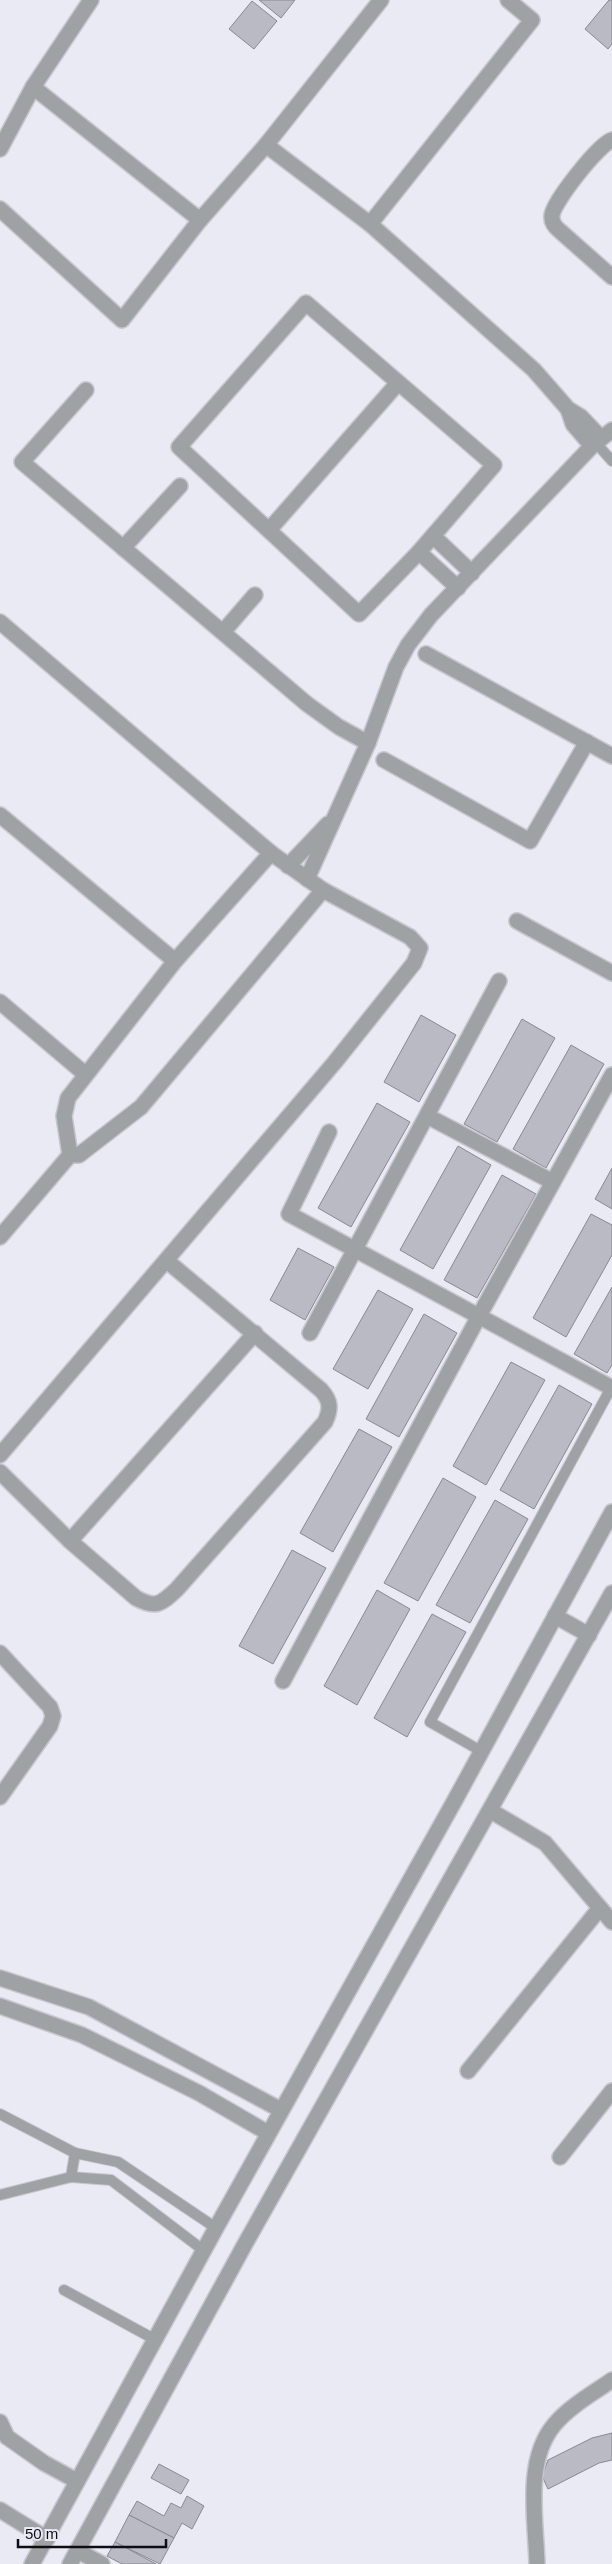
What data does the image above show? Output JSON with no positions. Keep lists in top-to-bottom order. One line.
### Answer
{"scale_bar":"50 m"}
